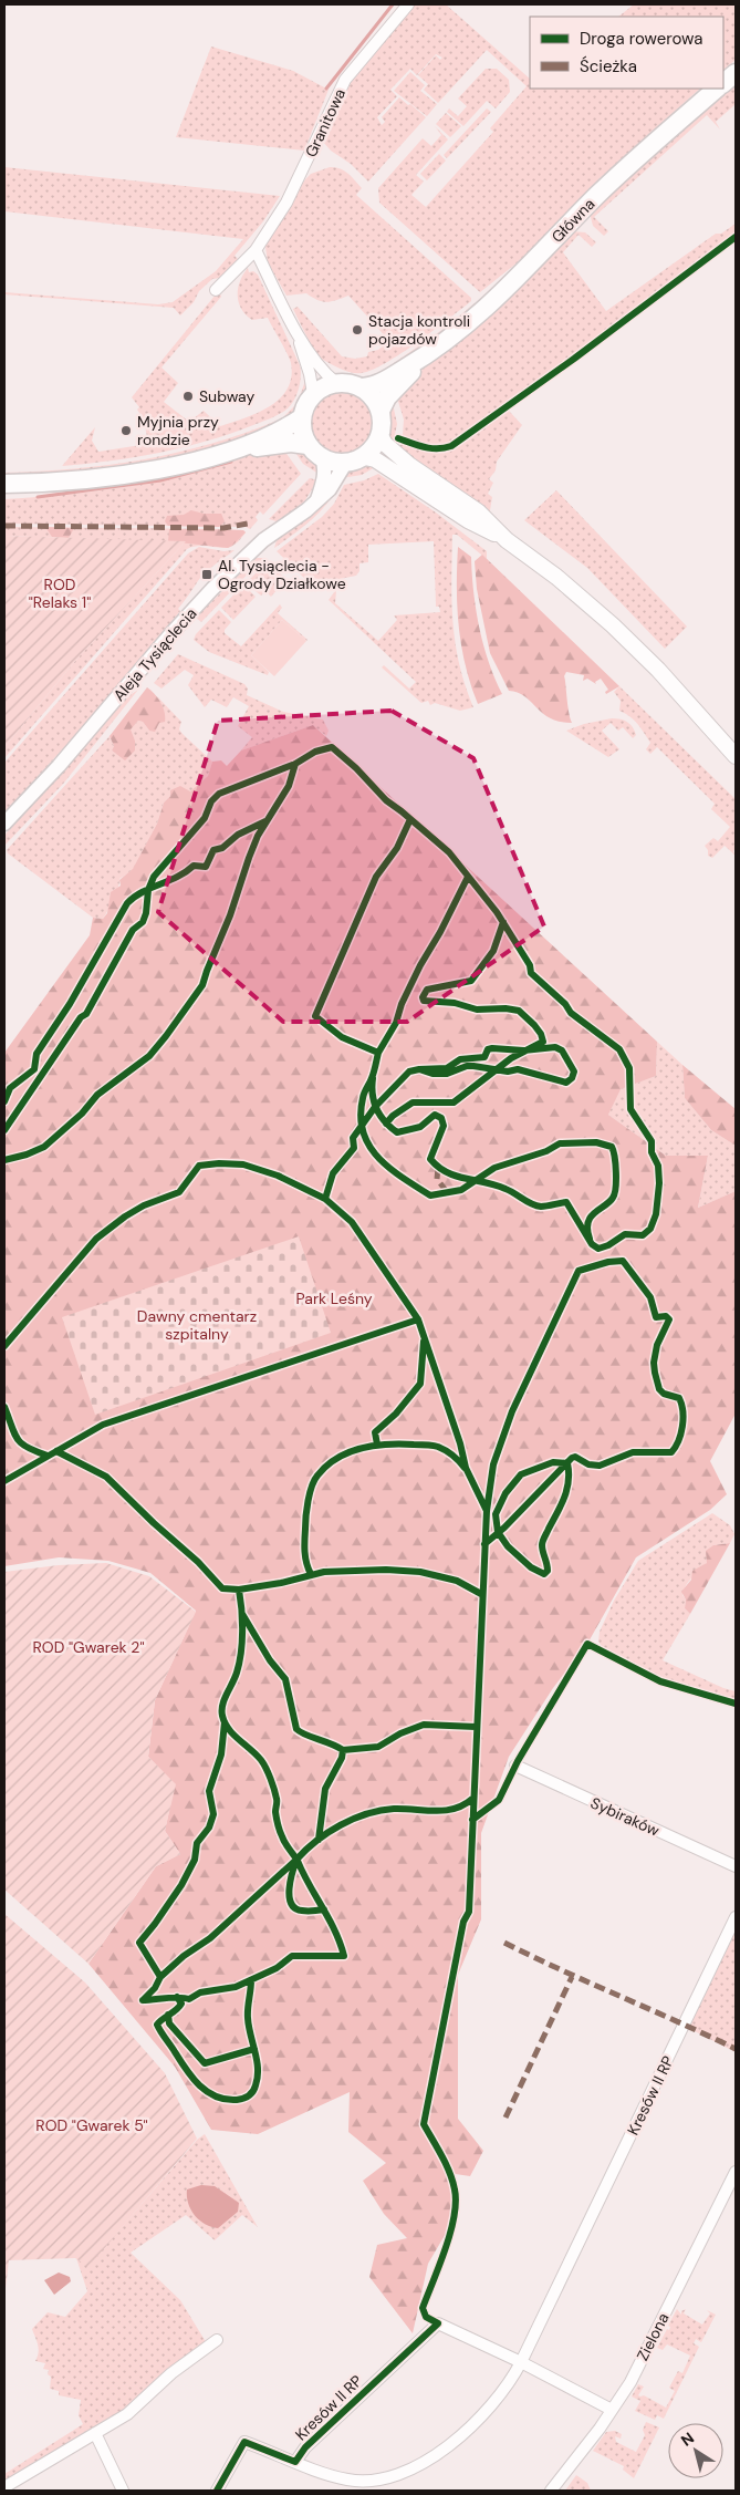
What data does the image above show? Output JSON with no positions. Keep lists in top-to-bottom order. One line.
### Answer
{"streets":{"main road":["Główna"],"street":["Granitowa","Aleja Tysiąclecia","Sybiraków","Kresów II RP","Zielona"]},"crossings":[["Główna","Aleja Tysiąclecia"],["Kresów II RP","Zielona"]],"parks":["ROD \"Relaks 1\"","Park Leśny","Dawny cmentarz szpitalny","ROD \"Gwarek 2\"","ROD \"Gwarek 5\""],"places":{"other":["Stacja kontroli pojazdów","Subway","Myjnia przy rondzie"],"transit":["Al. Tysiąclecia - Ogrody Działkowe"]},"legend":["Droga rowerowa","Ścieżka"],"north":"top left"}
